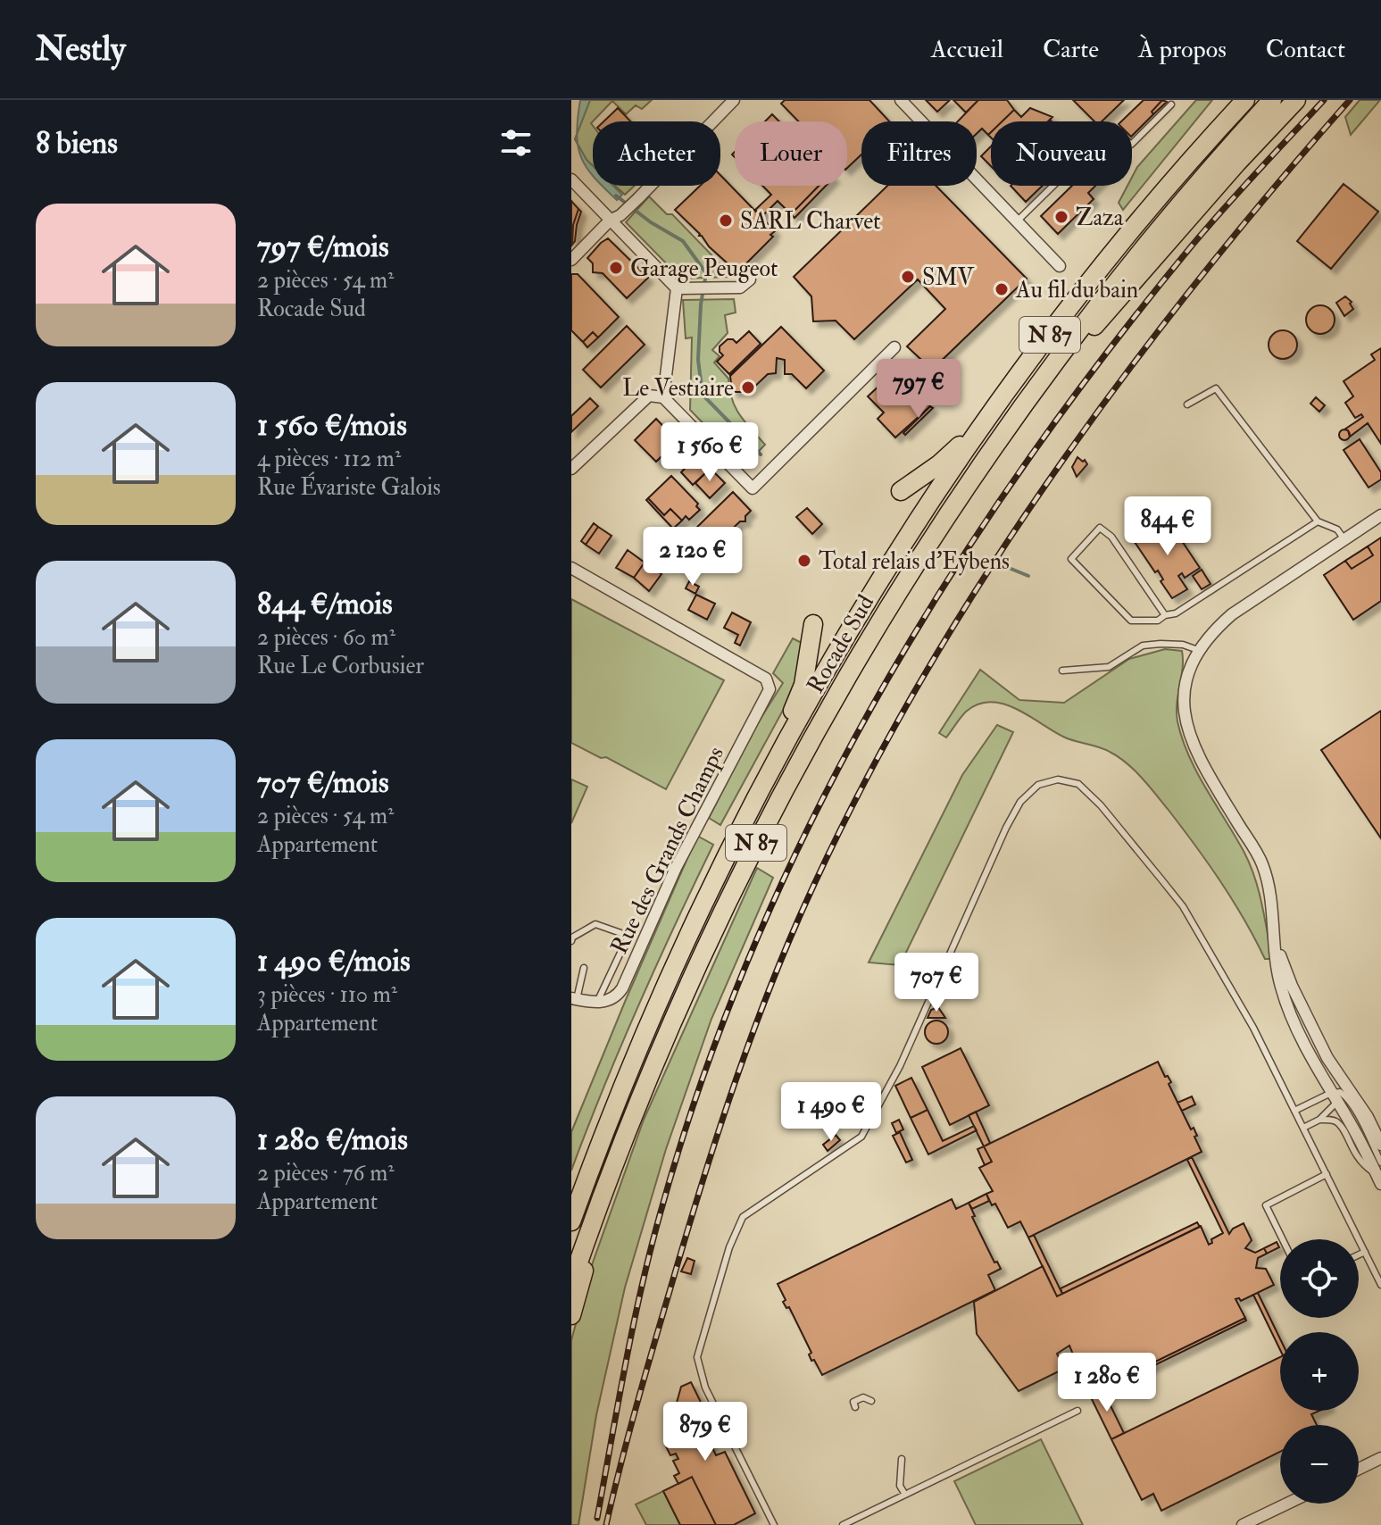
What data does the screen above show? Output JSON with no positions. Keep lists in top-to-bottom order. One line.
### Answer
{"streets":{"highway":["N 87","Rocade Sud"],"street":["Rue des Grands Champs"]},"crossings":[["N 87","Rocade Sud"]],"places":["Zaza","SARL Charvet","Garage Peugeot","SMV","Au fil du bain","Le Vestiaire","Total relais d'Eybens"],"page":{"header":"Nestly","nav":["Accueil","Carte","À propos","Contact"],"heading":"8 biens","chip":["Acheter","Louer","Filtres","Nouveau"],"list":[{"name":"797 €/mois","note":"2 pièces · 54 m² · Rocade Sud"},{"name":"1 560 €/mois","note":"4 pièces · 112 m² · Rue Évariste Galois"},{"name":"844 €/mois","note":"2 pièces · 60 m² · Rue Le Corbusier"},{"name":"707 €/mois","note":"2 pièces · 54 m² · Appartement"},{"name":"1 490 €/mois","note":"3 pièces · 110 m² · Appartement"},{"name":"1 280 €/mois","note":"2 pièces · 76 m² · Appartement"}],"price":["797 €","1 560 €","844 €","2 120 €","707 €","1 490 €","1 280 €","879 €"],"map_buttons":["+","−"]}}
